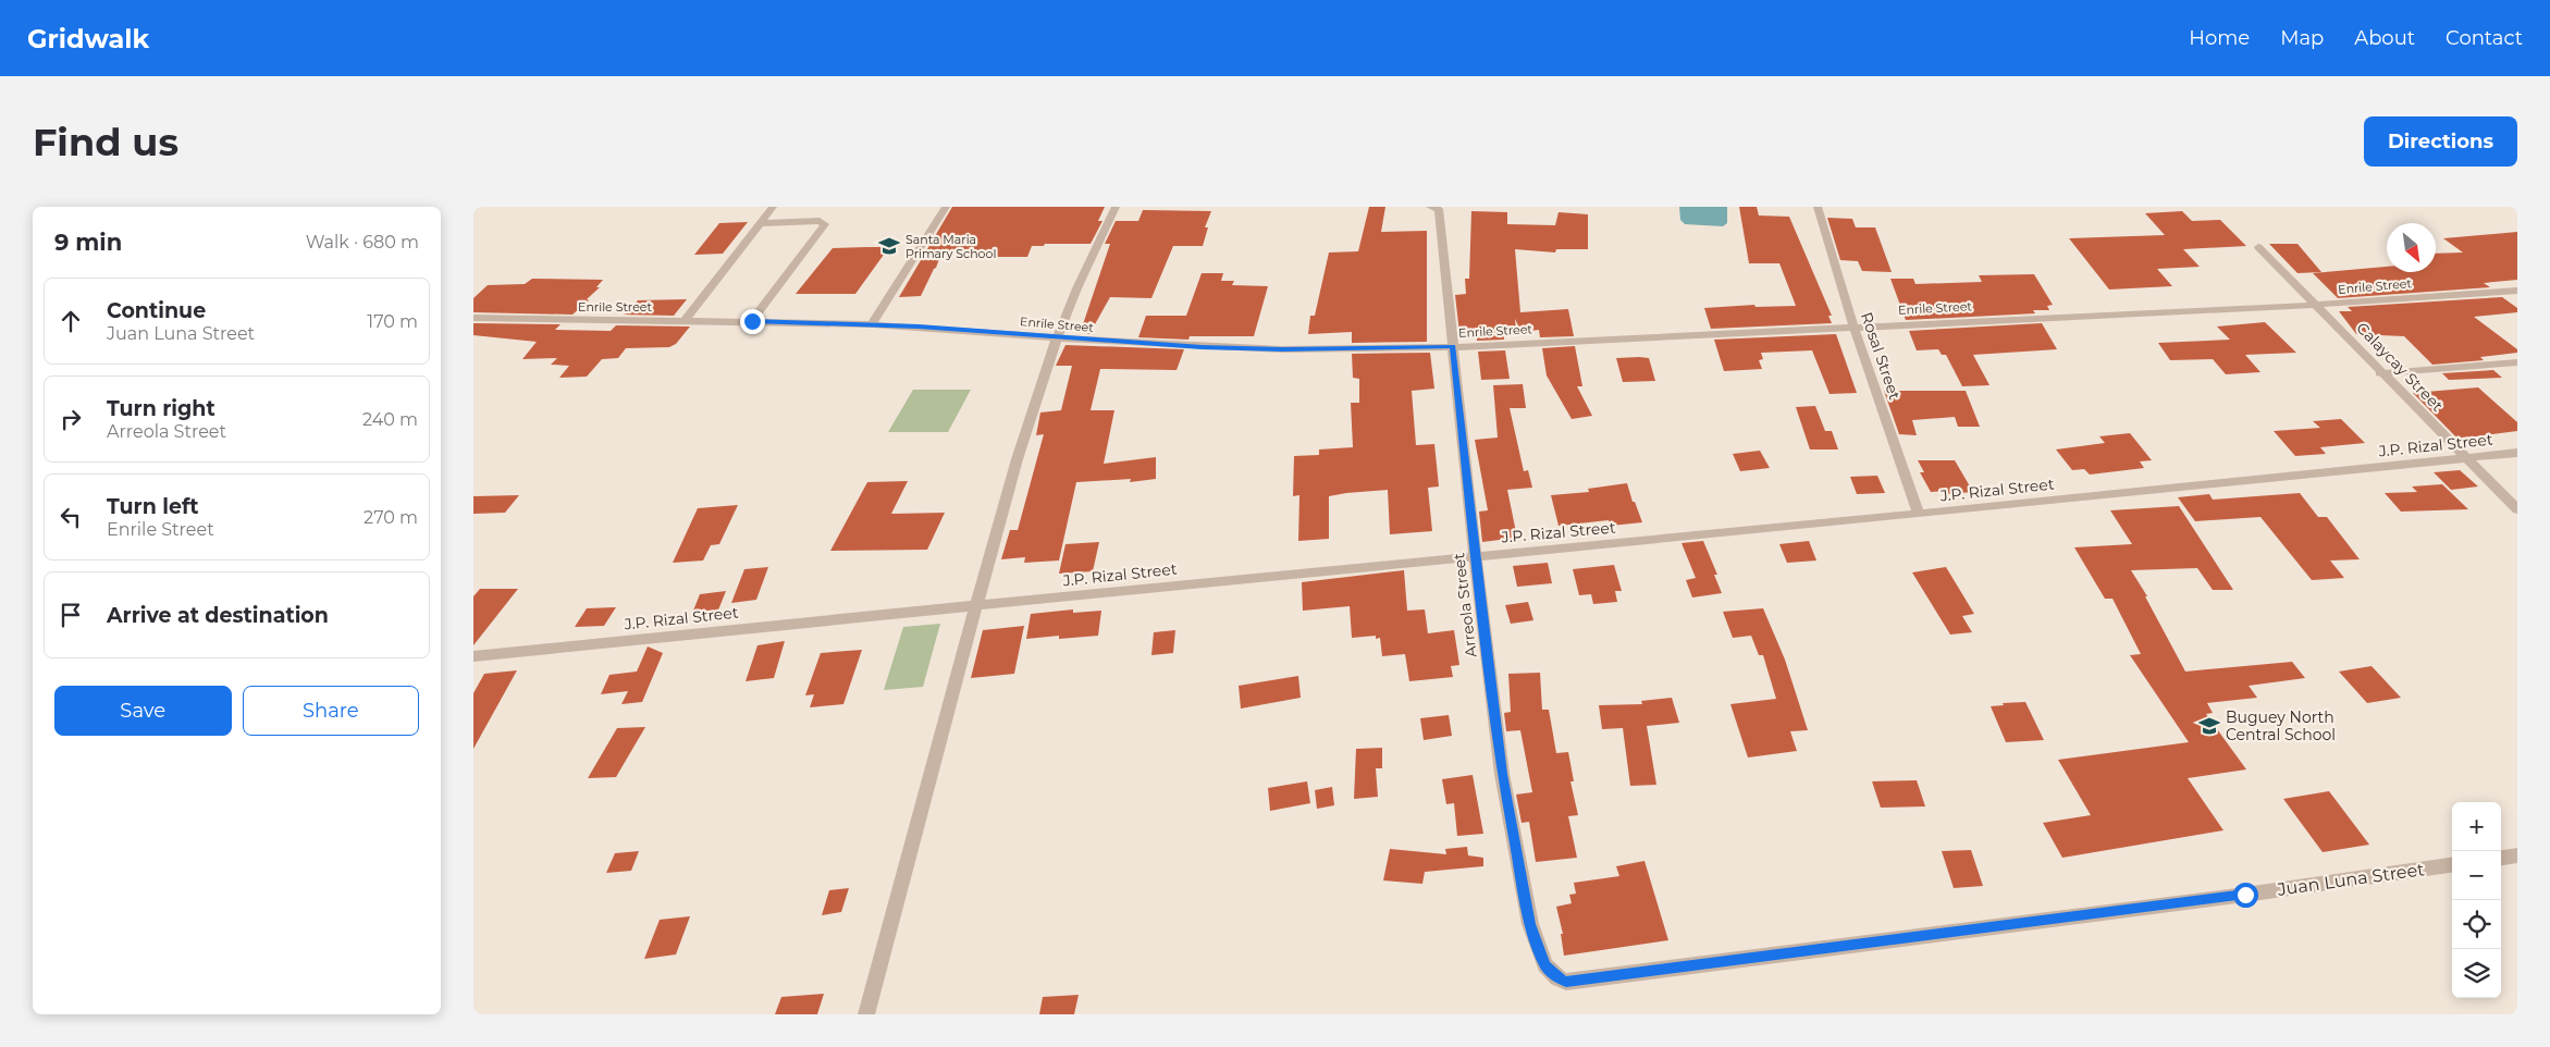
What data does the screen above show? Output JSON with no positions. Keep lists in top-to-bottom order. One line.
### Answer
{"streets":{"street":["Enrile Street","Rosal Street","Calaycay Street","J.P. Rizal Street","Arreola Street","Juan Luna Street"]},"crossings":[["Enrile Street","Rosal Street"],["Enrile Street","Calaycay Street"],["Enrile Street","Arreola Street"],["Rosal Street","J.P. Rizal Street"],["Calaycay Street","J.P. Rizal Street"],["J.P. Rizal Street","Arreola Street"],["Arreola Street","Juan Luna Street"]],"places":{"school or university":["Santa Maria Primary School","Buguey North Central School"]},"north":"bottom right","page":{"header":"Gridwalk","nav":["Home","Map","About","Contact"],"buttons":["Directions",["Save","Share"]],"title":"Find us","heading":["9 min","Walk · 680 m"],"list":[["Continue","Juan Luna Street","170 m"],["Turn right","Arreola Street","240 m"],["Turn left","Enrile Street","270 m"],"Arrive at destination"],"map_buttons":["+","−"]}}
